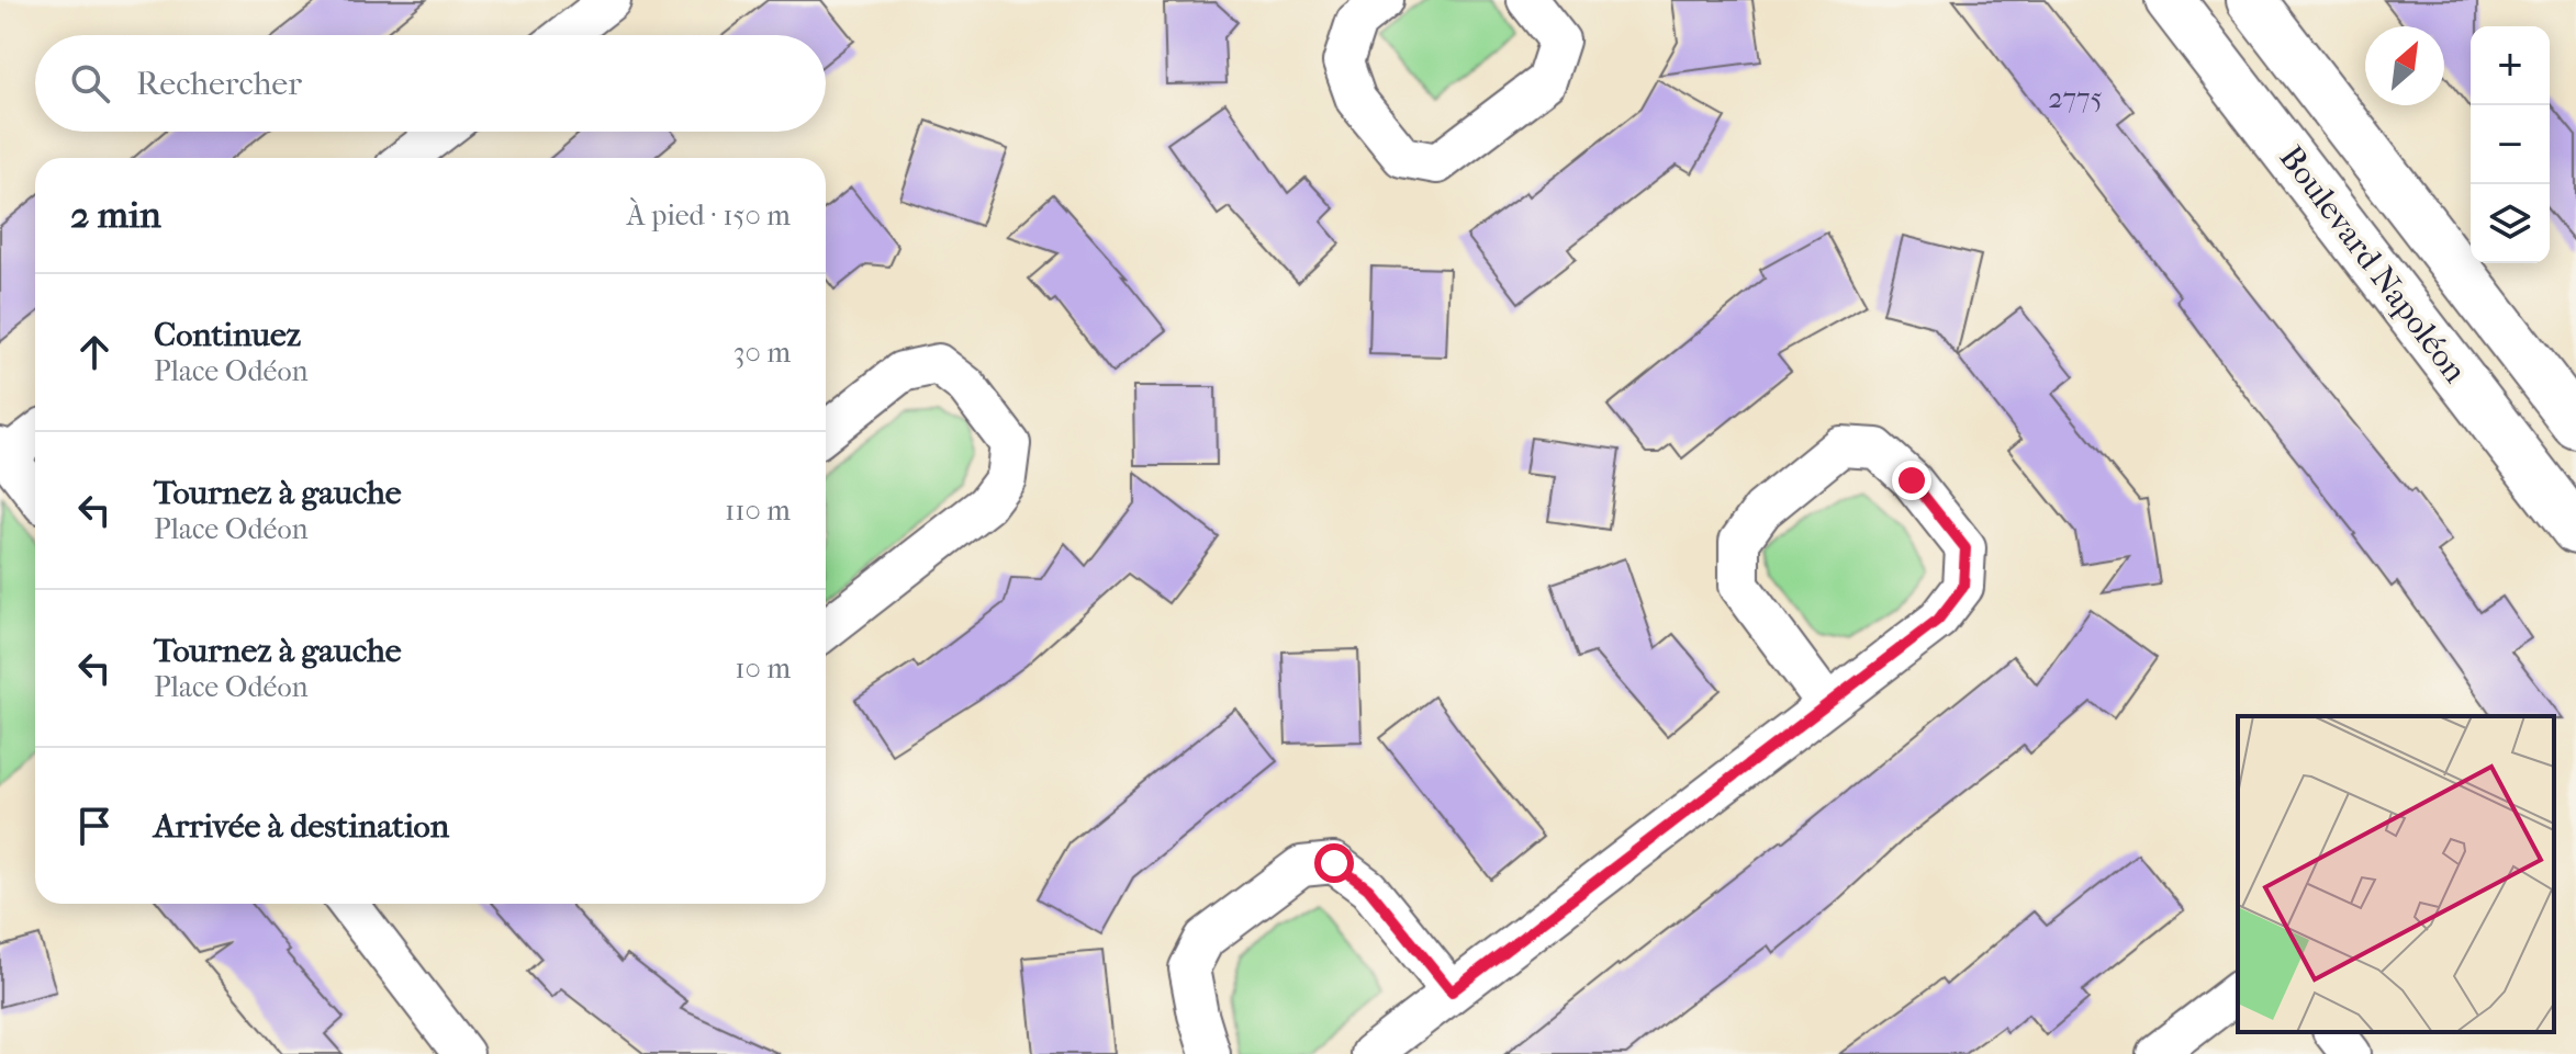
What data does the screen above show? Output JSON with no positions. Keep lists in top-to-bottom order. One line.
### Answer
{"streets":{"street":["Boulevard Napoléon"]},"house_numbers":["2775"],"north":"top right","page":{"map_buttons":["+","−"],"search":"Rechercher","heading":["2 min","À pied · 150 m"],"list":[["Continuez","Place Odéon","30 m"],["Tournez à gauche","Place Odéon","110 m"],["Tournez à gauche","Place Odéon","10 m"],"Arrivée à destination"]}}
